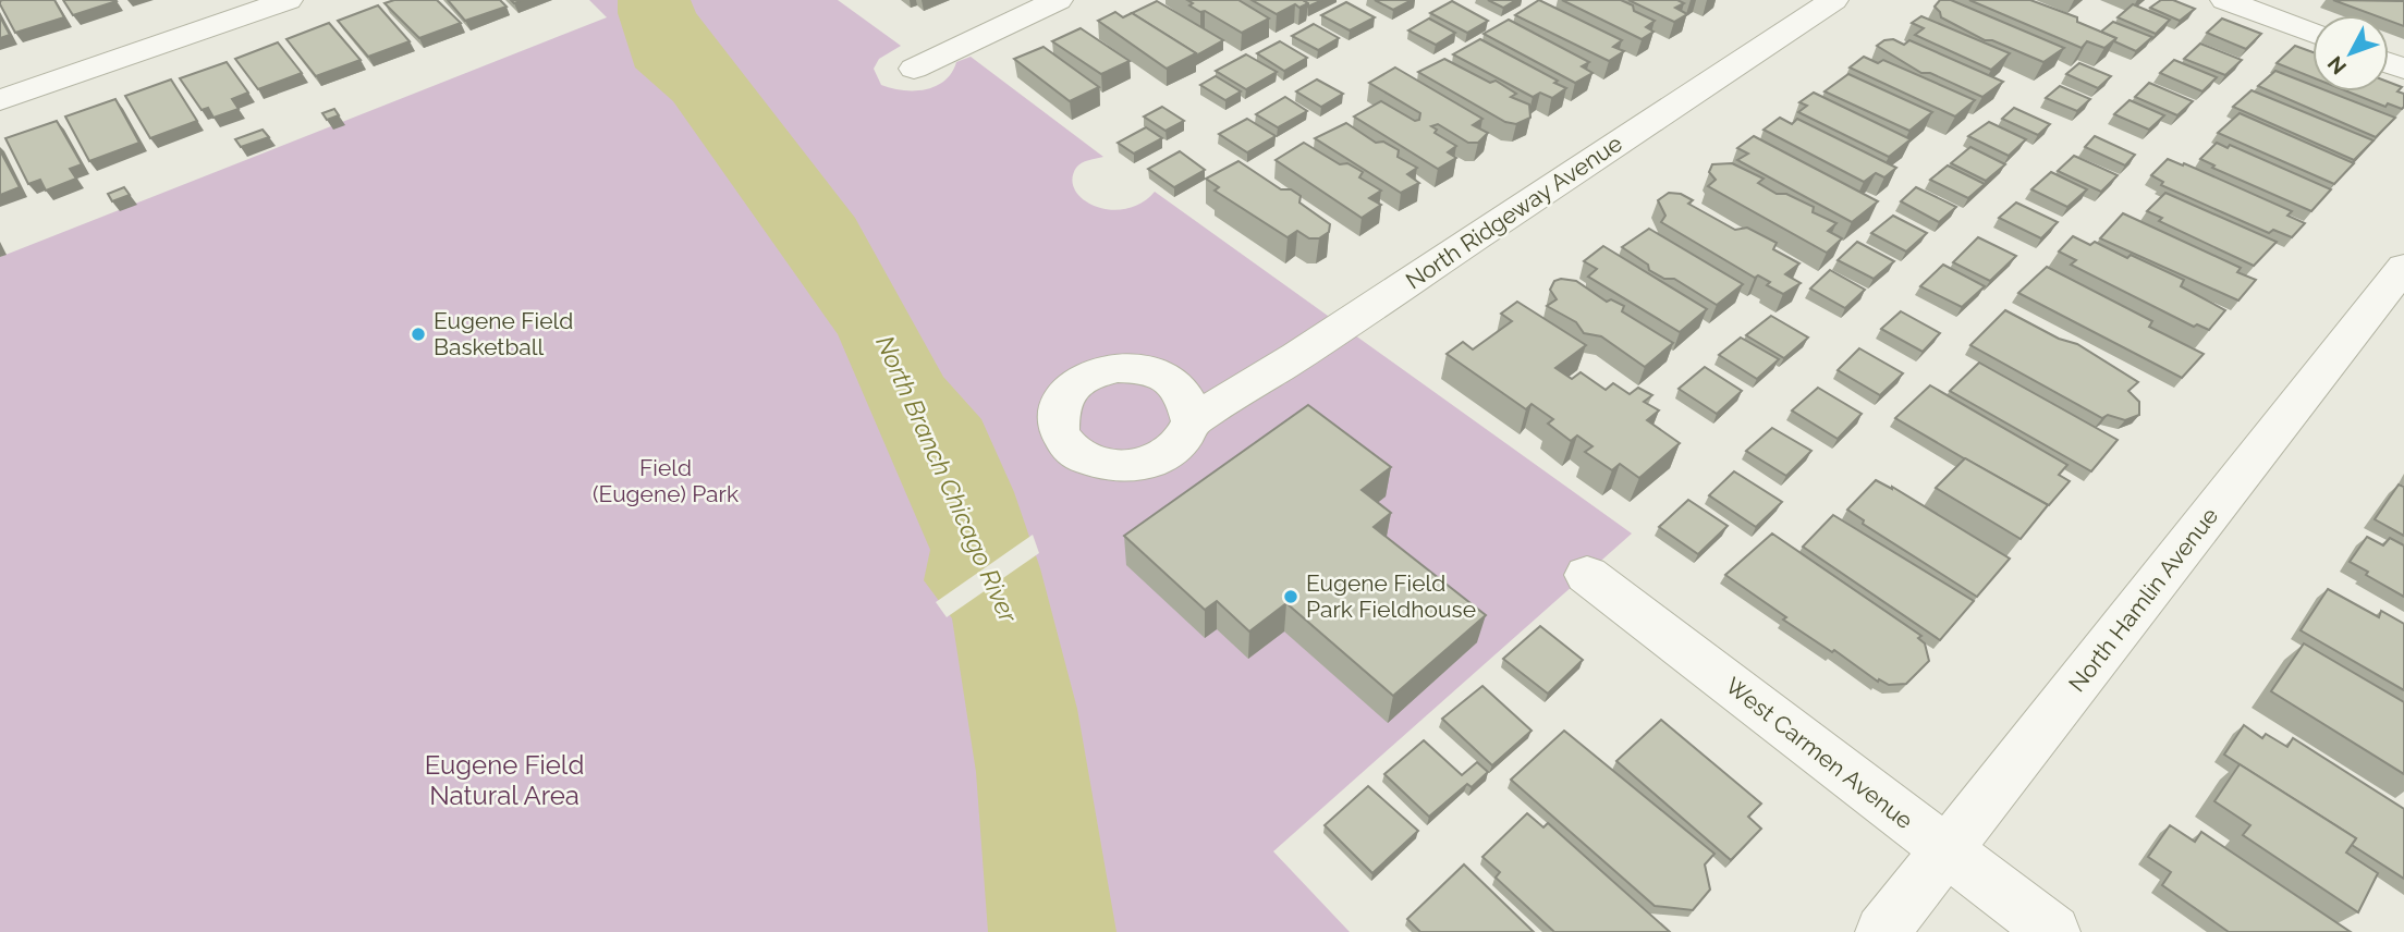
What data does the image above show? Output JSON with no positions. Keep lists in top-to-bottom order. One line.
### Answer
{"streets":{"street":["North Ridgeway Avenue","North Hamlin Avenue","West Carmen Avenue"]},"crossings":[["North Hamlin Avenue","West Carmen Avenue"]],"water":["North Branch Chicago River"],"parks":["Field (Eugene) Park","Eugene Field Natural Area"],"places":["Eugene Field Basketball","Eugene Field Park Fieldhouse"],"north":"bottom left"}
